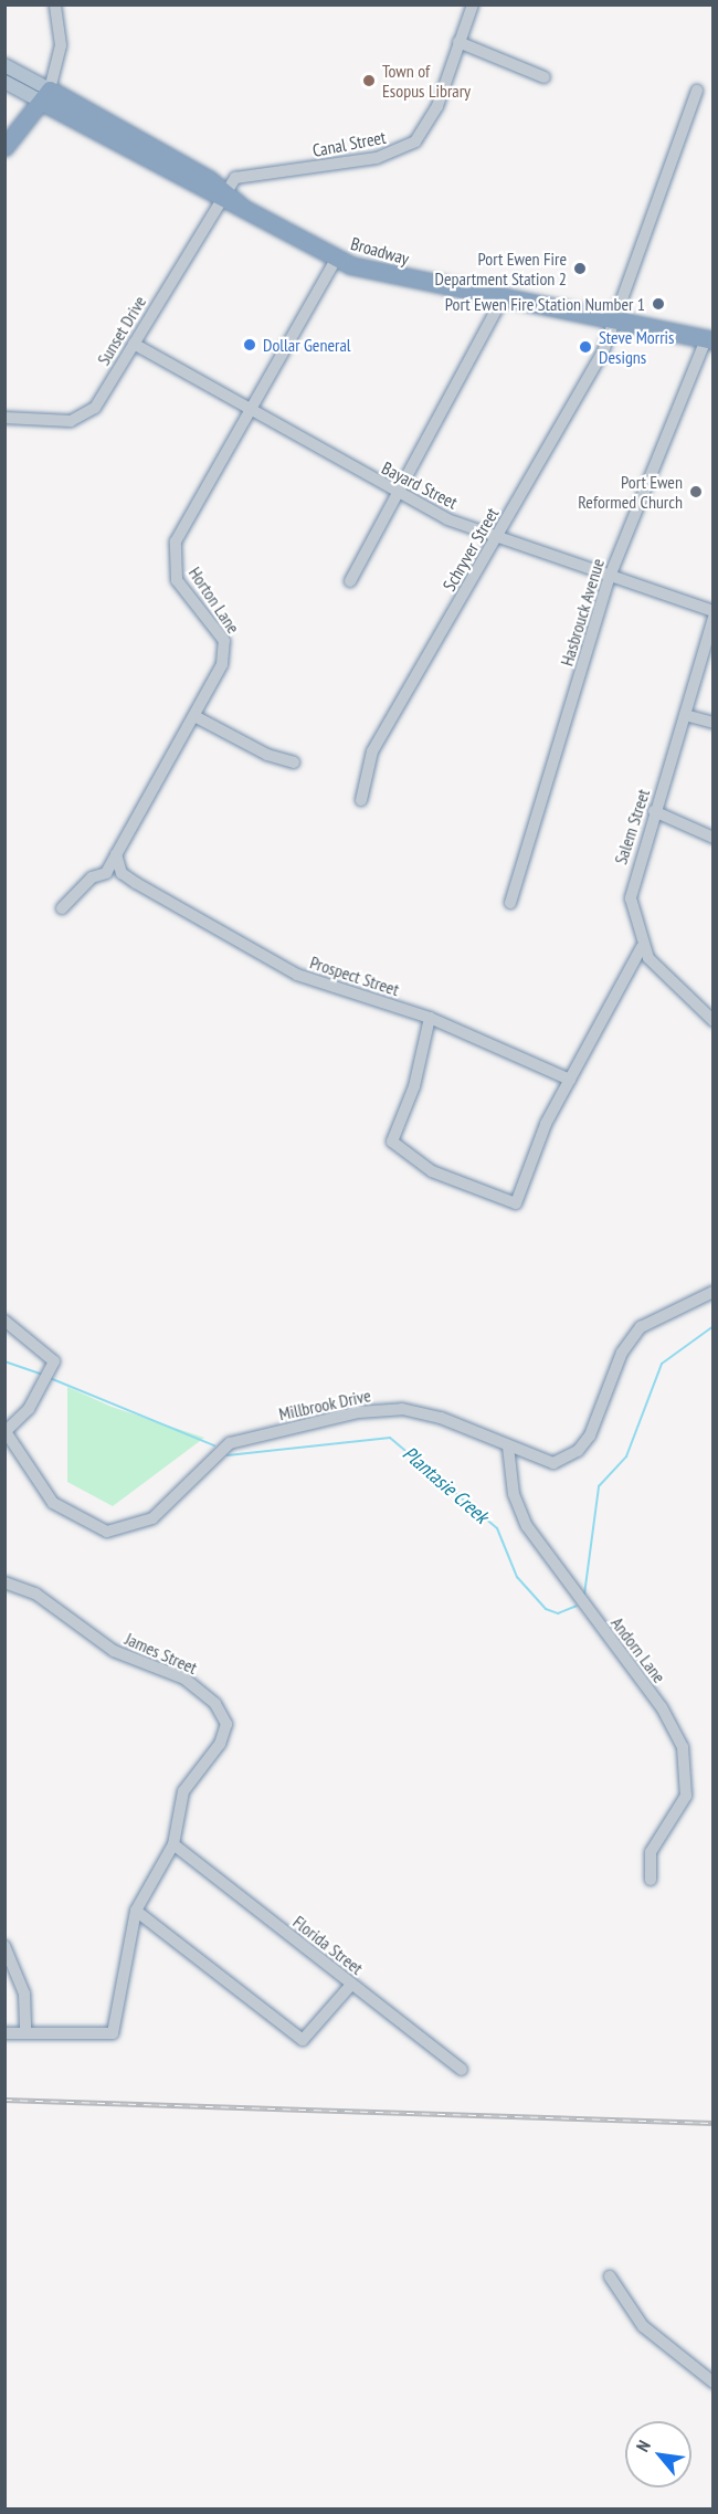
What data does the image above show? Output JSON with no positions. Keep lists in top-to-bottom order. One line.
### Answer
{"streets":{"highway":["Broadway"],"street":["Canal Street","Sunset Drive","Bayard Street","Schryver Street","Horton Lane","Hasbrouck Avenue","Salem Street","Prospect Street","Millbrook Drive","Andorn Lane","James Street","Florida Street"]},"crossings":[["Canal Street","Broadway"],["Canal Street","Sunset Drive"],["Broadway","Sunset Drive"],["Broadway","Schryver Street"],["Broadway","Horton Lane"],["Broadway","Hasbrouck Avenue"],["Sunset Drive","Bayard Street"],["Bayard Street","Schryver Street"],["Bayard Street","Horton Lane"],["Bayard Street","Hasbrouck Avenue"],["Horton Lane","Prospect Street"],["Millbrook Drive","Andorn Lane"],["James Street","Florida Street"]],"water":["Plantasie Creek"],"places":["Town of Esopus Library","Port Ewen Fire Department Station 2","Port Ewen Fire Station Number 1","Dollar General","Steve Morris Designs","Port Ewen Reformed Church"],"north":"top left"}
